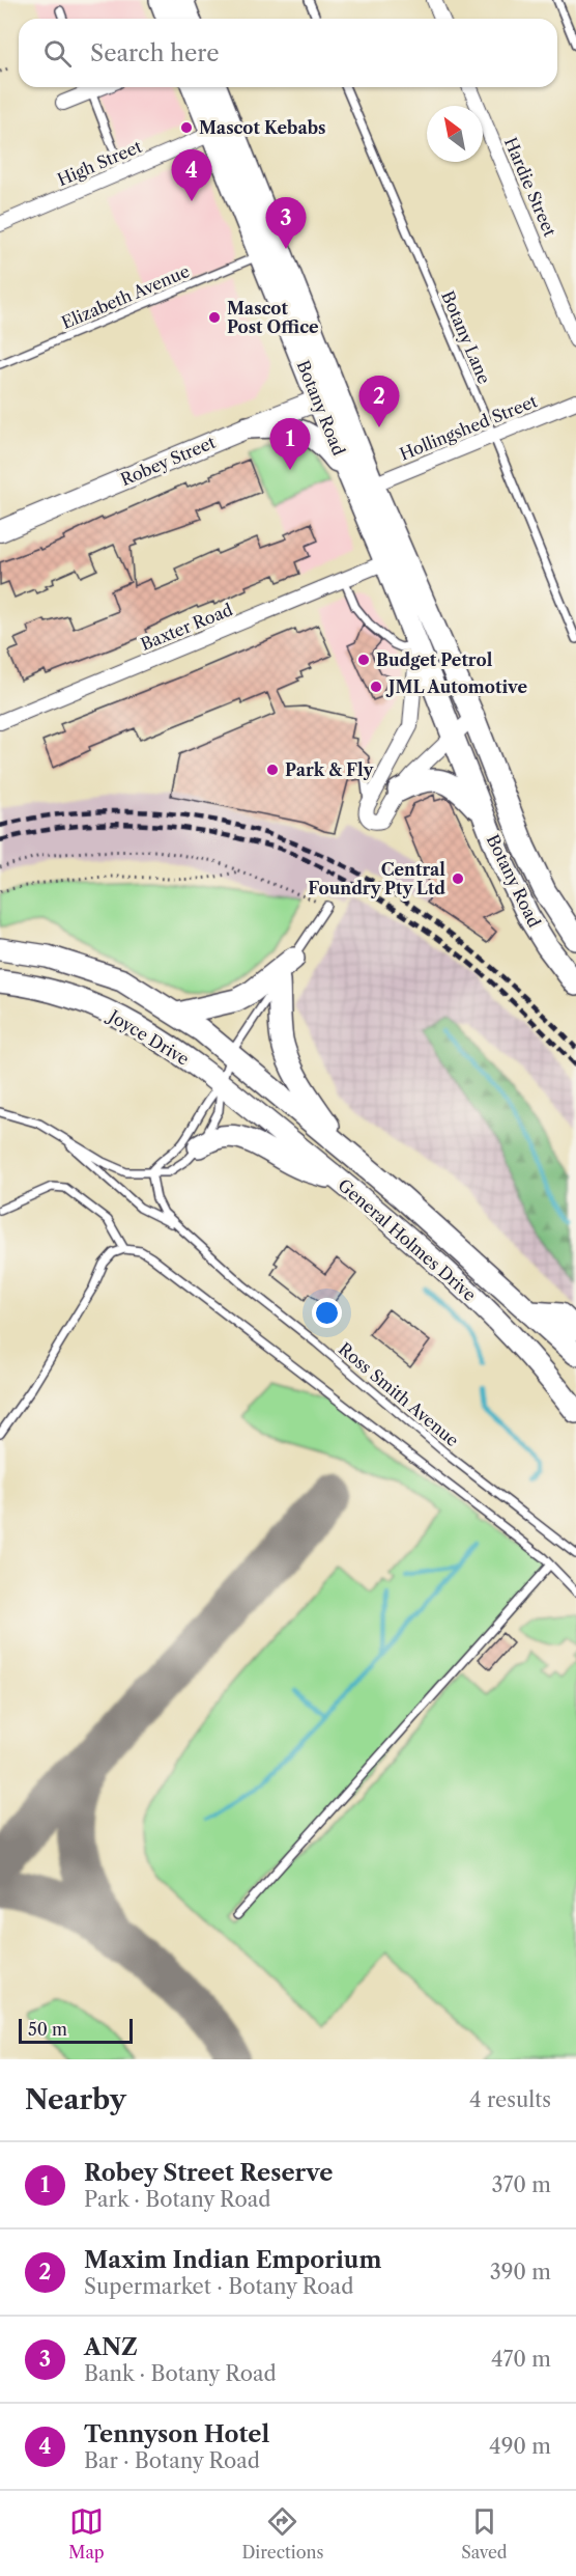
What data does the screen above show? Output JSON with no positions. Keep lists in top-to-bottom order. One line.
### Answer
{"streets":{"main road":["Botany Road","Joyce Drive","General Holmes Drive"],"street":["High Street","Hardie Street","Hollingshed Street","Robey Street","Baxter Road"],"lane":["Elizabeth Avenue","Botany Lane","Ross Smith Avenue"]},"crossings":[["High Street","Botany Road"],["Elizabeth Avenue","Botany Road"],["Botany Lane","Hollingshed Street"],["Botany Road","Hollingshed Street"],["Botany Road","Robey Street"],["Botany Road","Baxter Road"],["Joyce Drive","General Holmes Drive"],["Joyce Drive","Ross Smith Avenue"],["General Holmes Drive","Ross Smith Avenue"]],"places":["Mascot Kebabs","Mascot Post Office","Budget Petrol","JML Automotive","Park & Fly","Central Foundry Pty Ltd"],"scale_bar":"50 m","north":"top left","page":{"search":"Search here","pins":["4","3","2","1"],"scale":"50 m","heading":["Nearby","4 results"],"list":[{"mark":"1","name":"Robey Street Reserve","note":"Park · Botany Road","value":"370 m"},{"mark":"2","name":"Maxim Indian Emporium","note":"Supermarket · Botany Road","value":"390 m"},{"mark":"3","name":"ANZ","note":"Bank · Botany Road","value":"470 m"},{"mark":"4","name":"Tennyson Hotel","note":"Bar · Botany Road","value":"490 m"}],"nav":["Map","Directions","Saved"]}}
